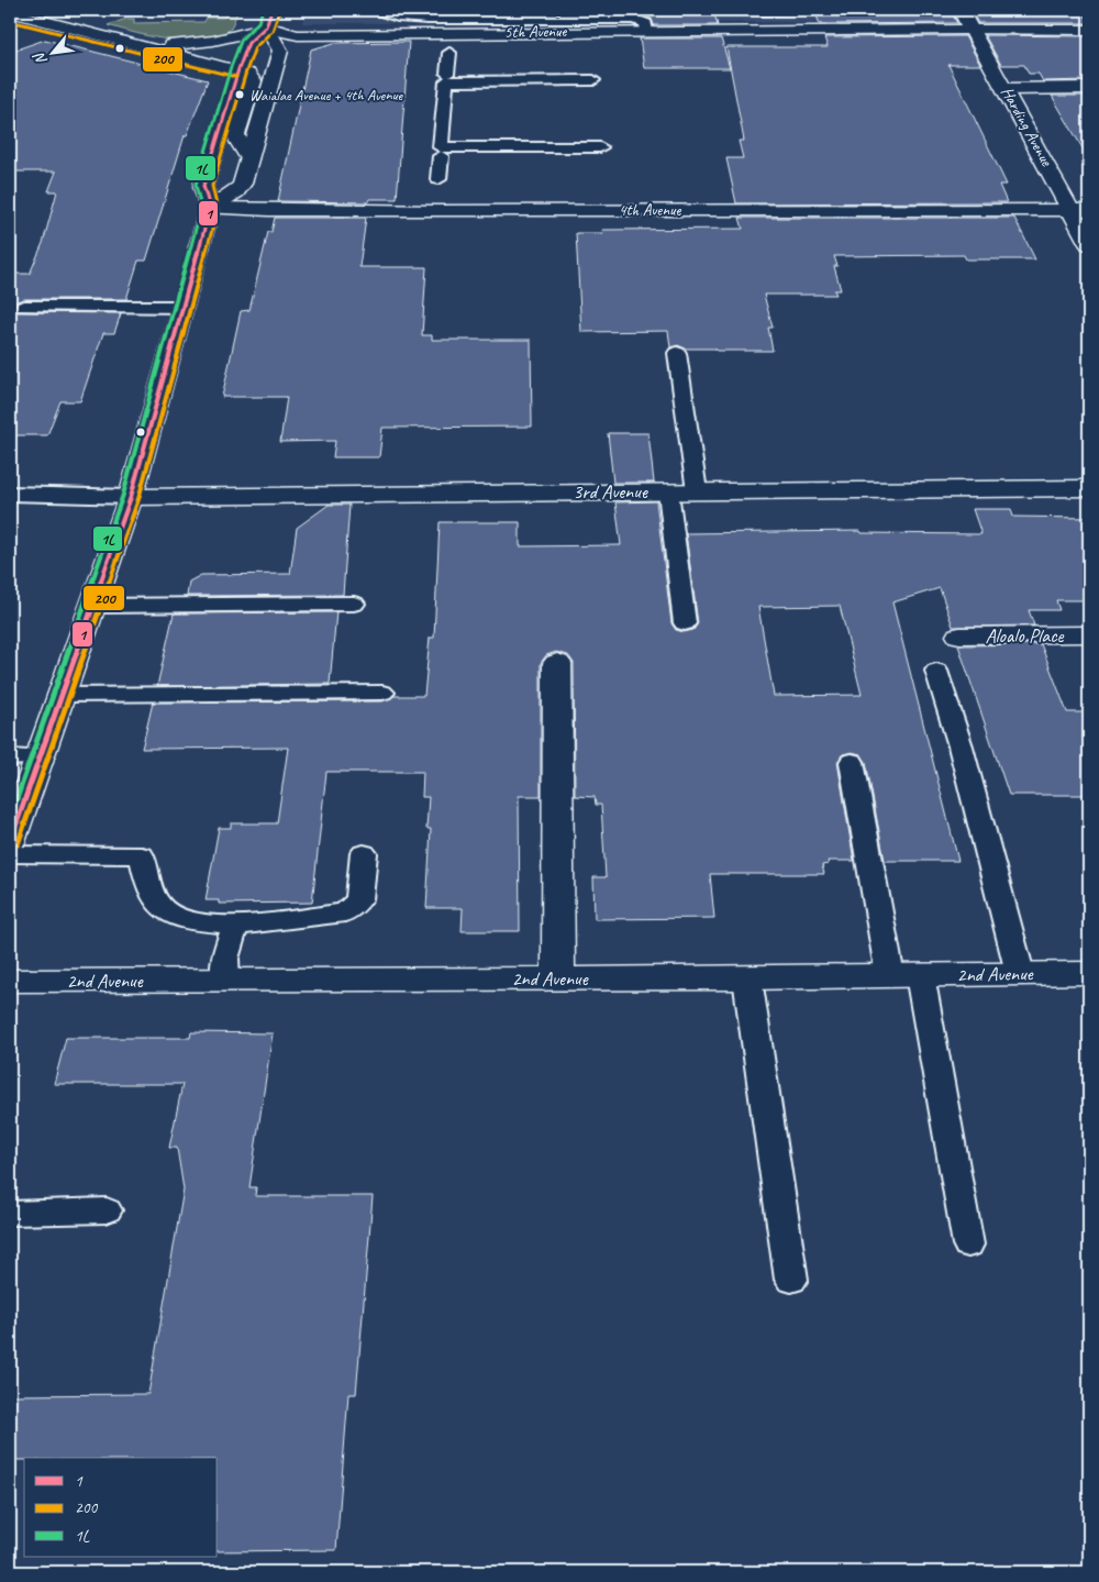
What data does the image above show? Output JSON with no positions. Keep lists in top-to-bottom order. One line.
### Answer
{"streets":{"main road":["5th Avenue","Harding Avenue","4th Avenue","3rd Avenue","Aloalo Place","2nd Avenue"]},"crossings":[["5th Avenue","Harding Avenue"],["Harding Avenue","4th Avenue"]],"places":["Waialae Avenue + 4th Avenue"],"lines":["transit line 1","transit line 1L","transit line 200"],"legend":["1","200","1L"],"north":"bottom left"}
